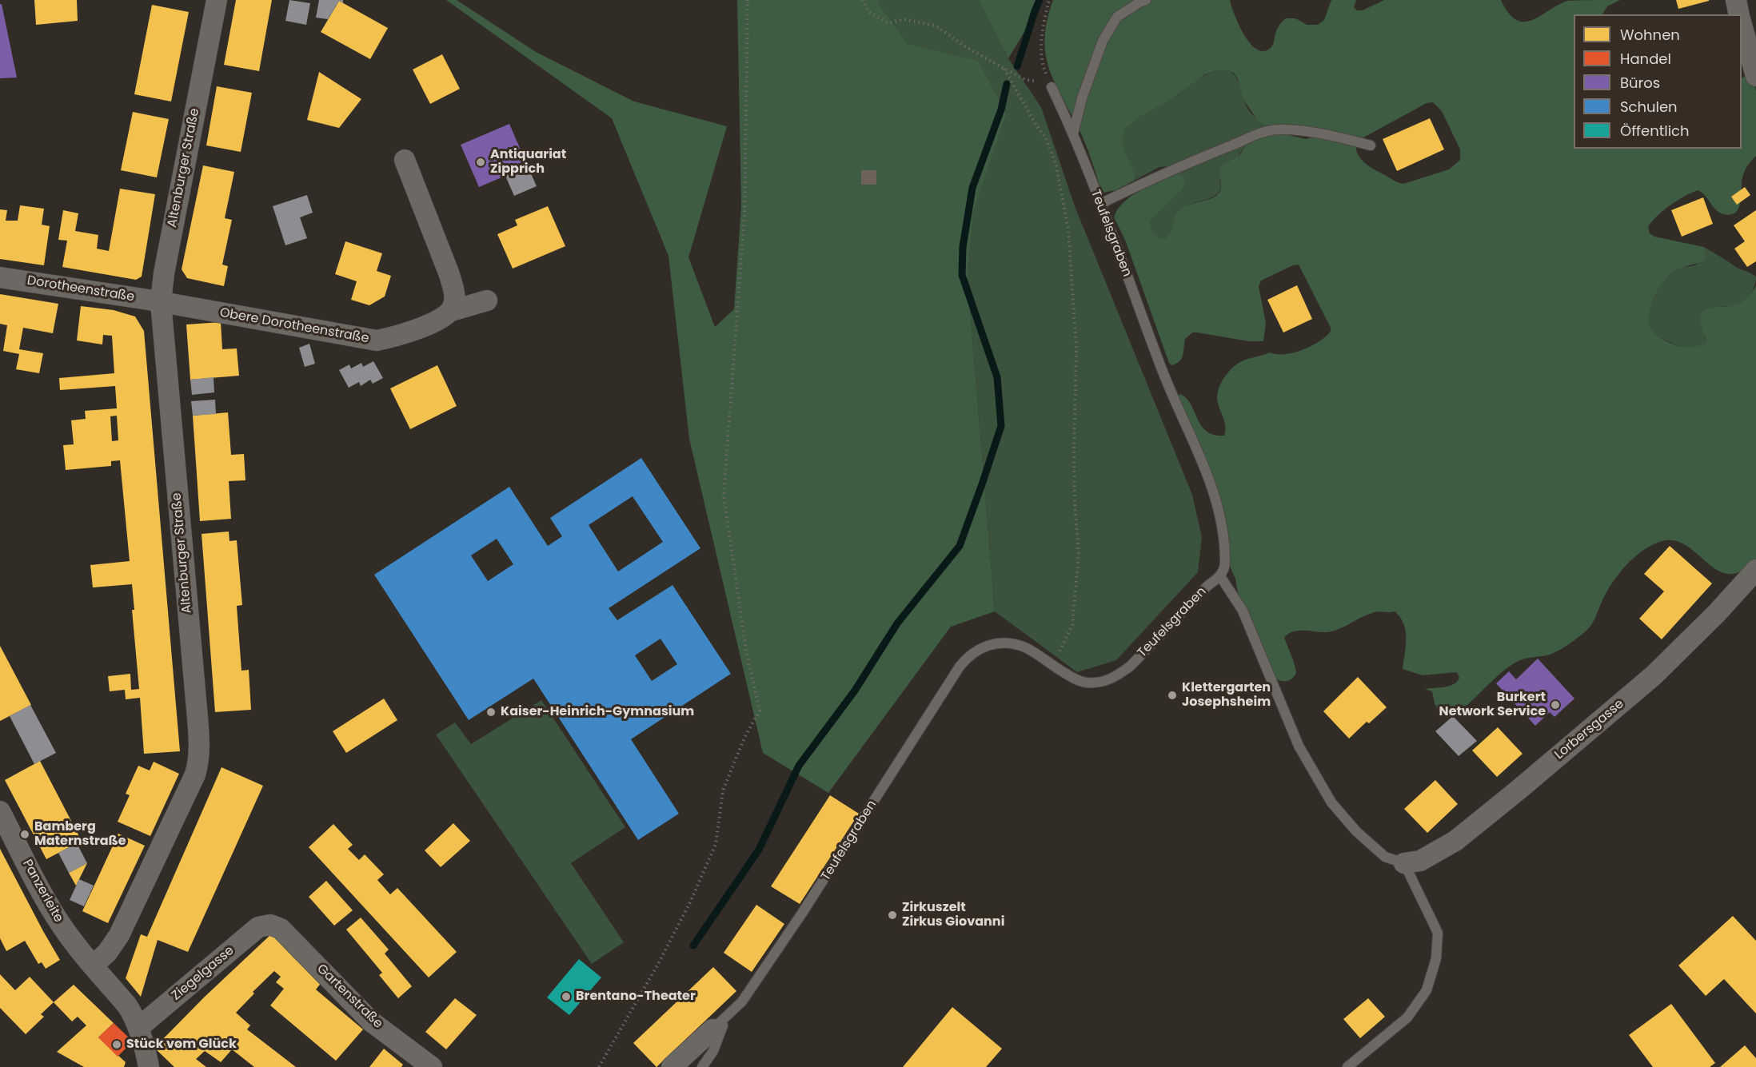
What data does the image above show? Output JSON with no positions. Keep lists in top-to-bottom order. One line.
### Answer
{"streets":{"street":["Altenburger Straße","Teufelsgraben","Dorotheenstraße","Obere Dorotheenstraße","Lorbersgasse","Panzerleite","Ziegelgasse","Gartenstraße"]},"crossings":[["Altenburger Straße","Dorotheenstraße"],["Altenburger Straße","Obere Dorotheenstraße"],["Altenburger Straße","Panzerleite"],["Dorotheenstraße","Obere Dorotheenstraße"],["Ziegelgasse","Gartenstraße"]],"places":["Antiquariat Zipprich","Klettergarten Josephsheim","Burkert Network Service","Kaiser-Heinrich-Gymnasium","Bamberg Maternstraße","Zirkuszelt Zirkus Giovanni","Brentano-Theater","Stück vom Glück"],"legend":["Wohnen","Handel","Büros","Schulen","Öffentlich"]}
